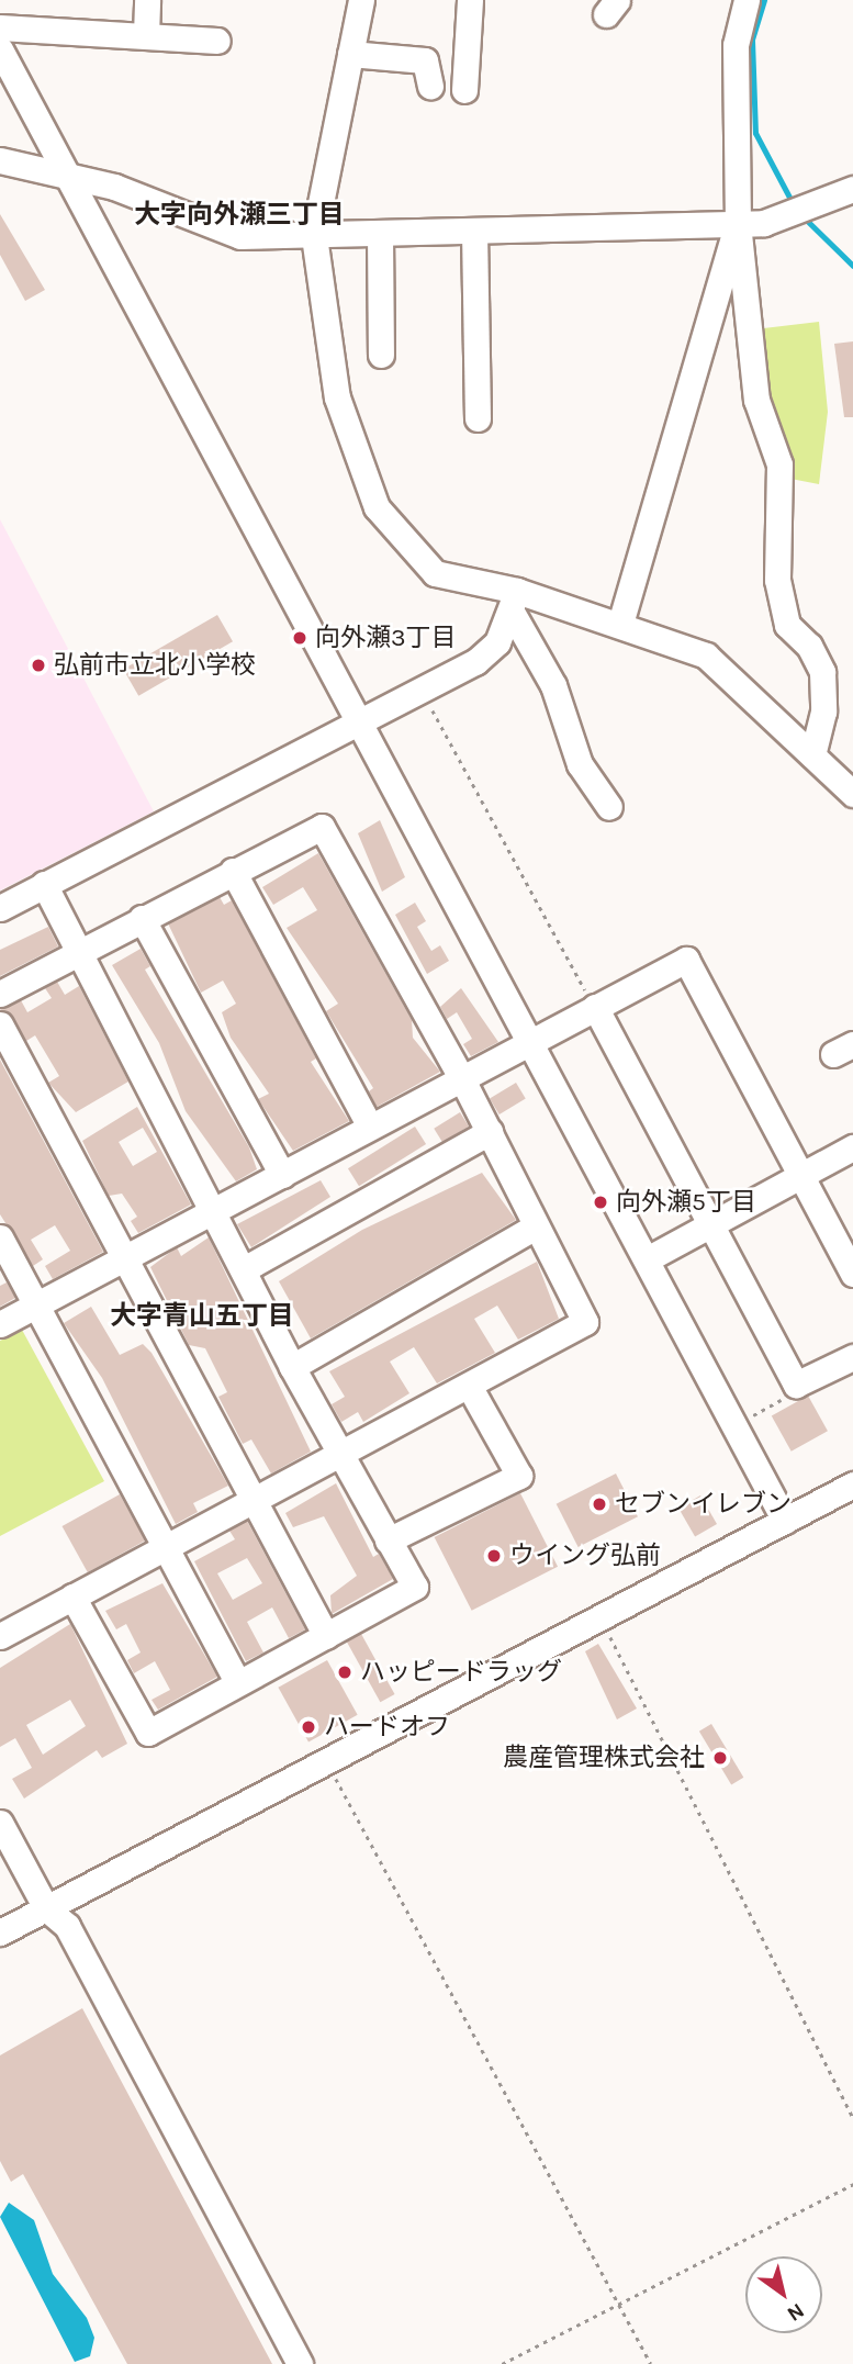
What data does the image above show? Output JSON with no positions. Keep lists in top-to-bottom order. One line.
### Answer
{"districts":["大字向外瀬三丁目","大字青山五丁目"],"places":["向外瀬3丁目","弘前市立北小学校","向外瀬5丁目","セブンイレブン","ウイング弘前","ハッピードラッグ","ハードオフ","農産管理株式会社"],"north":"bottom right"}
